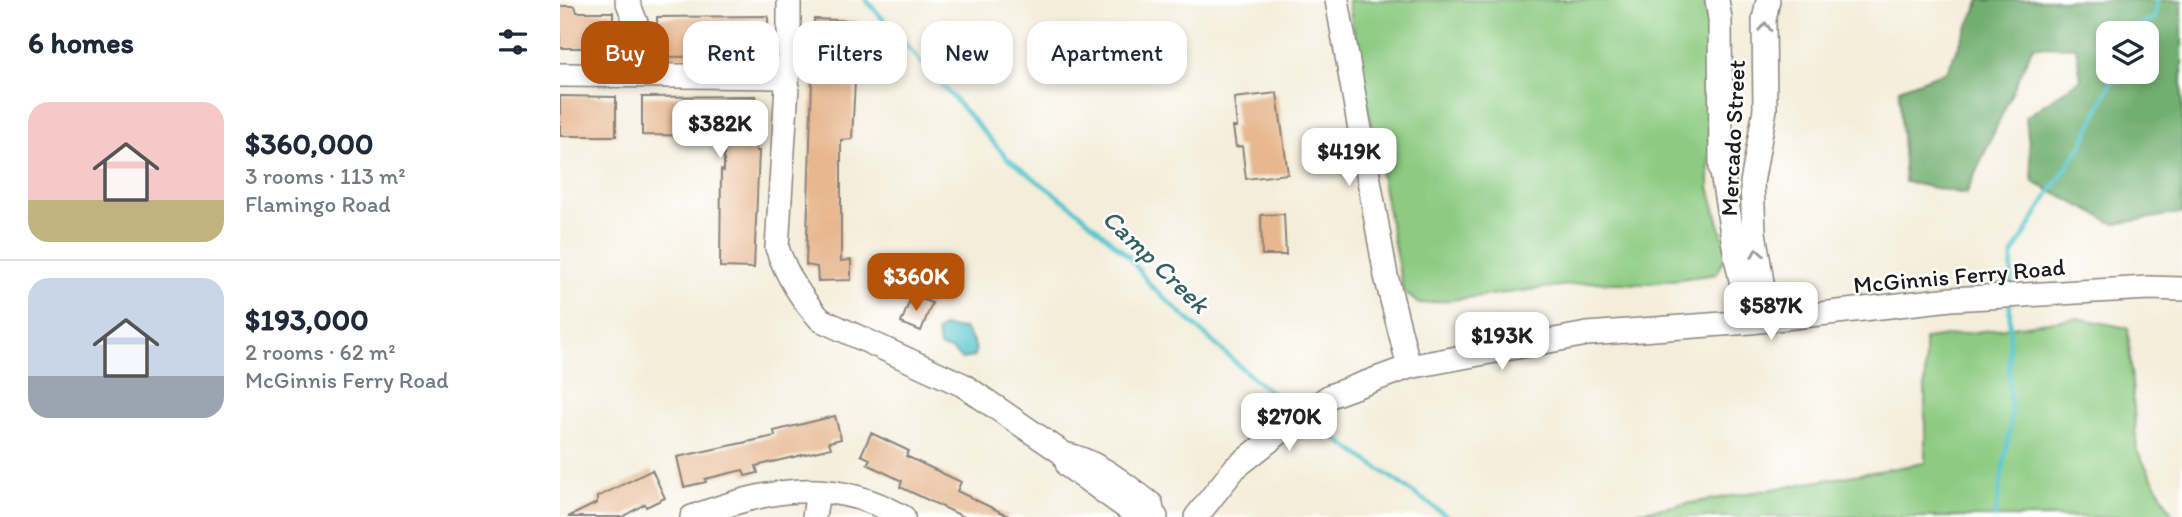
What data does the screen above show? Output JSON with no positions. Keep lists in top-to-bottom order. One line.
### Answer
{"streets":{"street":["Mercado Street","McGinnis Ferry Road"]},"crossings":[["Mercado Street","McGinnis Ferry Road"]],"water":["Camp Creek"],"page":{"heading":"6 homes","chip":["Buy","Rent","Filters","New","Apartment"],"list":[{"name":"$360,000","note":"3 rooms · 113 m² · Flamingo Road"},{"name":"$193,000","note":"2 rooms · 62 m² · McGinnis Ferry Road"}],"price":["$382K","$419K","$360K","$587K","$193K","$270K"]}}
